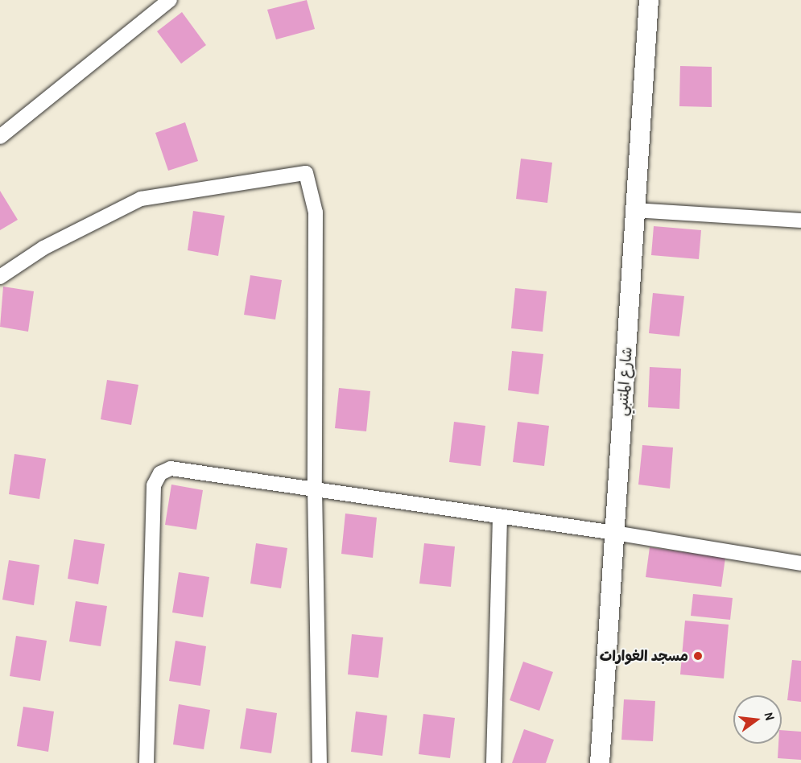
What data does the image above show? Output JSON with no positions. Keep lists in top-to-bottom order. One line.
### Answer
{"streets":{"street":["شارع المتنبي"]},"places":["مسجد الغوارات"],"north":"right"}
